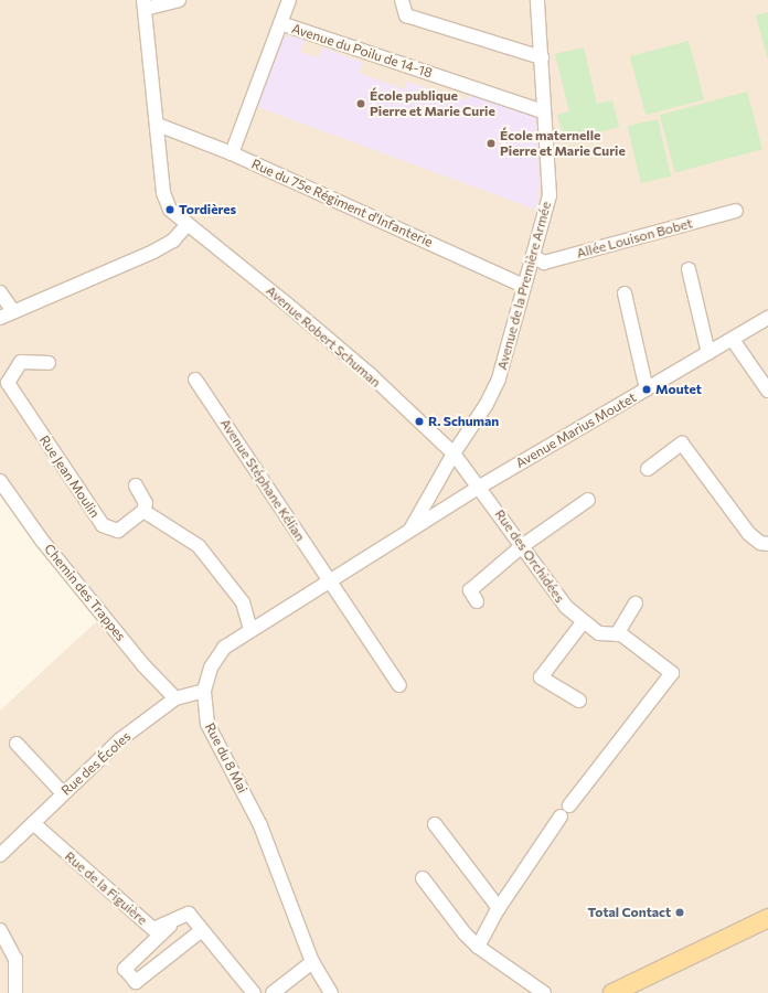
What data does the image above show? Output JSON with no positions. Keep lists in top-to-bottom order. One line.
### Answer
{"streets":{"street":["Avenue du Poilu de 14-18","Rue du 75e Régiment d'Infanterie","Allée Louison Bobet","Avenue de la Première Armée","Avenue Robert Schuman","Avenue Marius Moutet","Rue Jean Moulin","Avenue Stéphane Kélian","Rue des Orchidées","Chemin des Trappes","Rue du 8 Mai","Rue des Écoles","Rue de la Figuière"]},"crossings":[["Avenue du Poilu de 14-18","Avenue de la Première Armée"],["Rue du 75e Régiment d'Infanterie","Avenue de la Première Armée"],["Rue du 75e Régiment d'Infanterie","Avenue Robert Schuman"],["Allée Louison Bobet","Avenue de la Première Armée"],["Avenue de la Première Armée","Avenue Robert Schuman"],["Avenue de la Première Armée","Avenue Marius Moutet"],["Avenue de la Première Armée","Rue du 8 Mai"],["Avenue Robert Schuman","Avenue Marius Moutet"],["Avenue Robert Schuman","Rue des Orchidées"],["Avenue Marius Moutet","Rue des Orchidées"],["Avenue Marius Moutet","Rue du 8 Mai"],["Avenue Stéphane Kélian","Rue du 8 Mai"],["Chemin des Trappes","Rue des Écoles"],["Rue du 8 Mai","Rue des Écoles"],["Rue des Écoles","Rue de la Figuière"]],"places":["École publique Pierre et Marie Curie","École maternelle Pierre et Marie Curie","Tordières","Moutet","R. Schuman","Total Contact"]}
